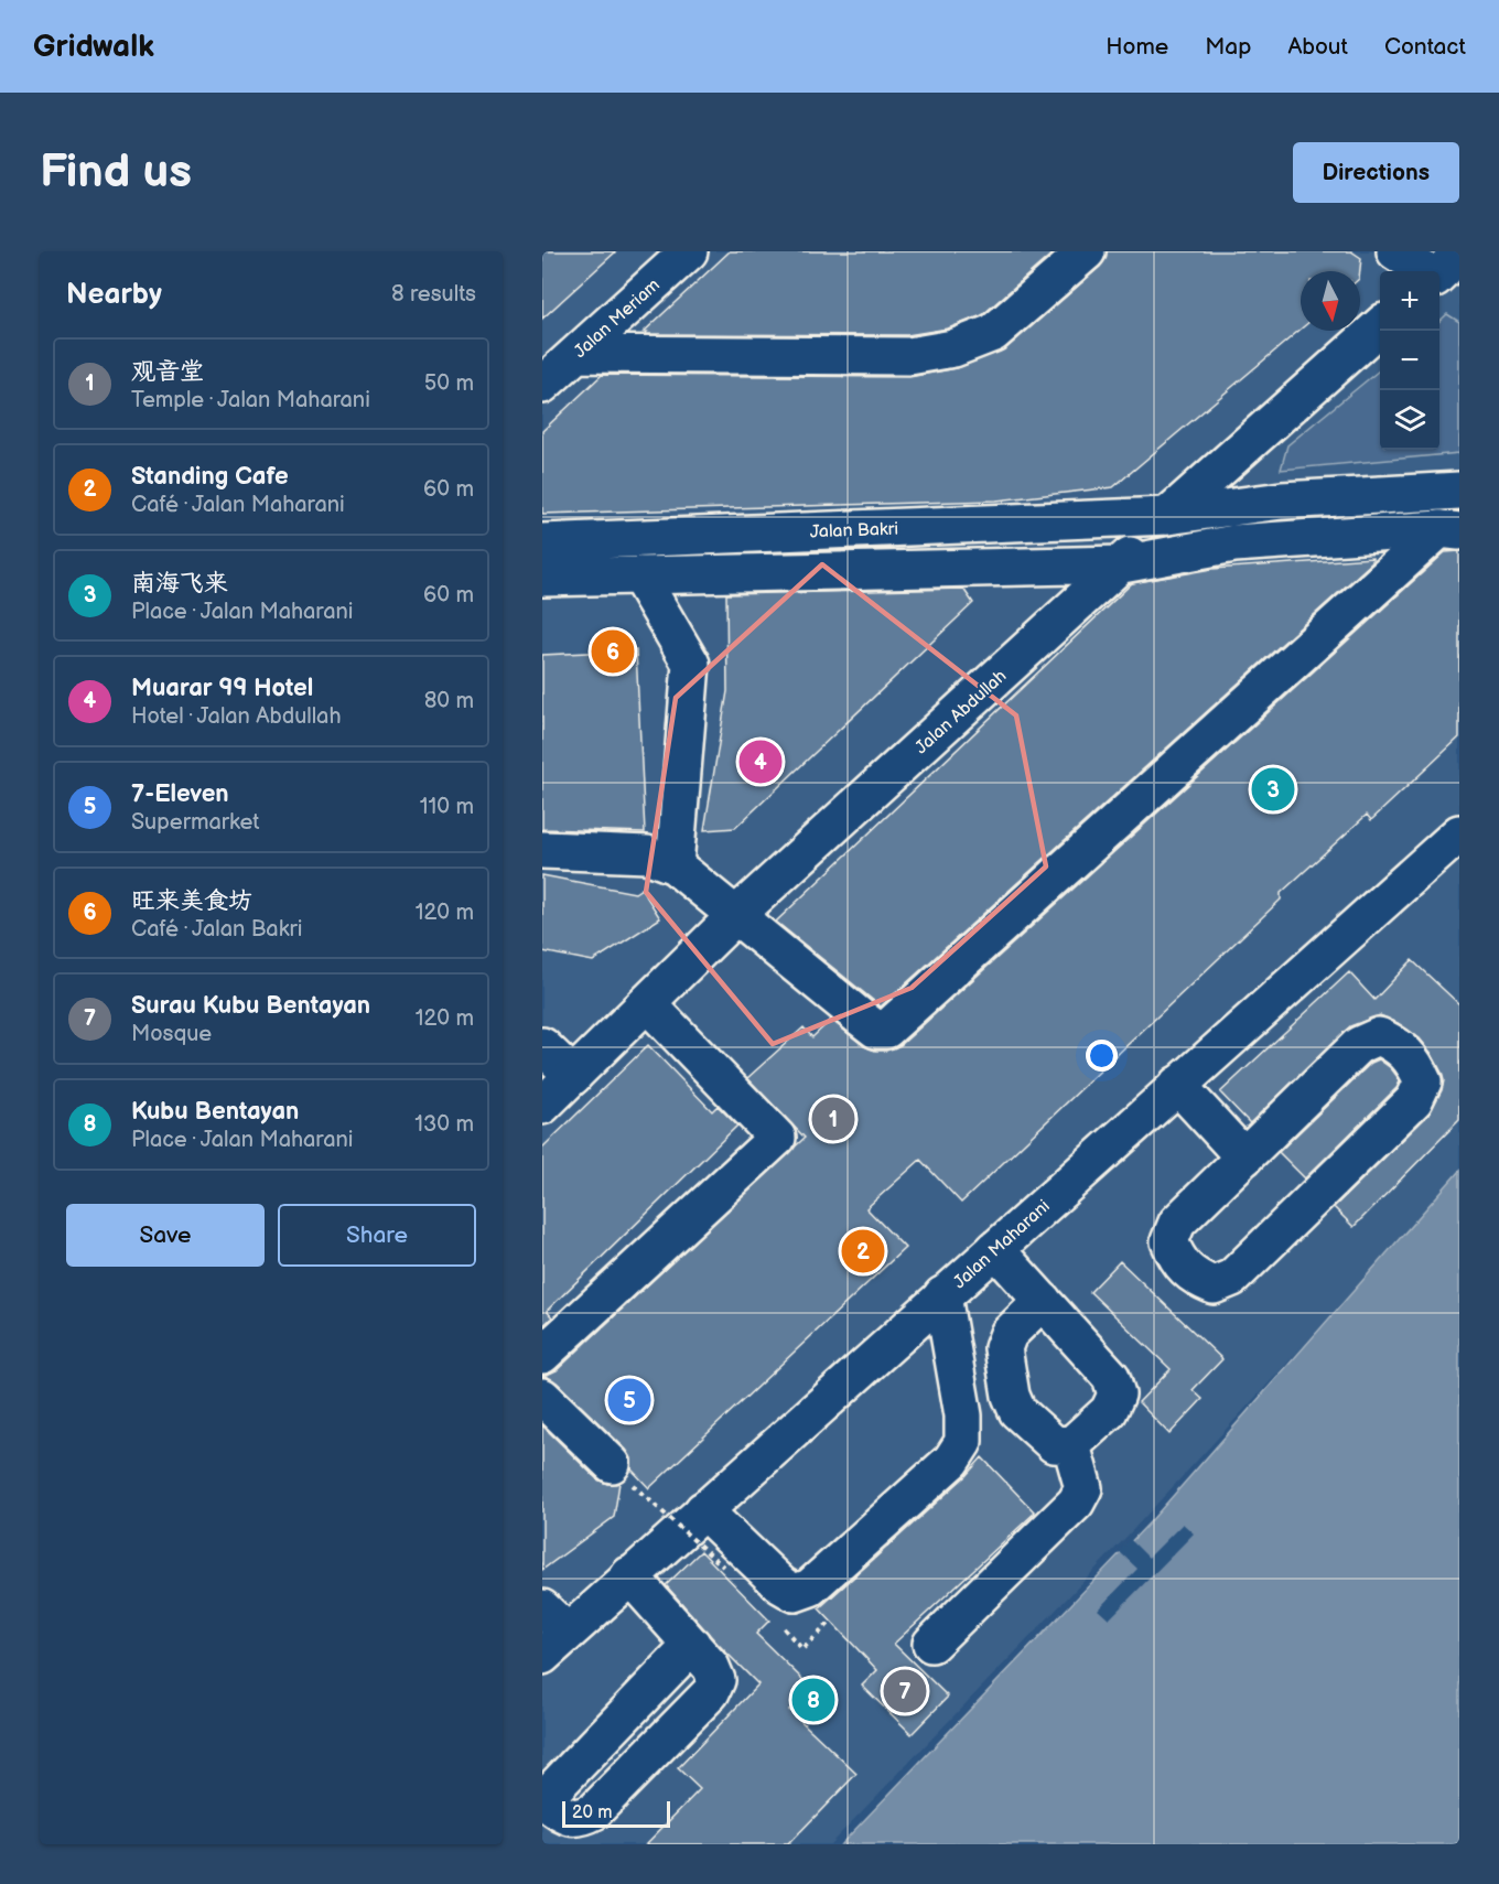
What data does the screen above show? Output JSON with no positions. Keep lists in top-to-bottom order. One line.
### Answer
{"streets":{"main road":["Jalan Meriam","Jalan Bakri","Jalan Abdullah","Jalan Maharani"]},"crossings":[["Jalan Bakri","Jalan Abdullah"]],"scale_bar":"20 m","north":"bottom","page":{"header":"Gridwalk","nav":["Home","Map","About","Contact"],"buttons":["Directions",["Save","Share"]],"title":"Find us","heading":["Nearby","8 results"],"map_buttons":["+","−"],"list":[{"mark":"1","name":"观音堂","note":"Temple · Jalan Maharani","value":"50 m"},{"mark":"2","name":"Standing Cafe","note":"Café · Jalan Maharani","value":"60 m"},{"mark":"3","name":"南海飞来","note":"Place · Jalan Maharani","value":"60 m"},{"mark":"4","name":"Muarar 99 Hotel","note":"Hotel · Jalan Abdullah","value":"80 m"},{"mark":"5","name":"7-Eleven","note":"Supermarket","value":"110 m"},{"mark":"6","name":"旺来美食坊","note":"Café · Jalan Bakri","value":"120 m"},{"mark":"7","name":"Surau Kubu Bentayan","note":"Mosque","value":"120 m"},{"mark":"8","name":"Kubu Bentayan","note":"Place · Jalan Maharani","value":"130 m"}],"pins":["6","4","3","1","2","5","7","8"],"scale":"20 m"}}
